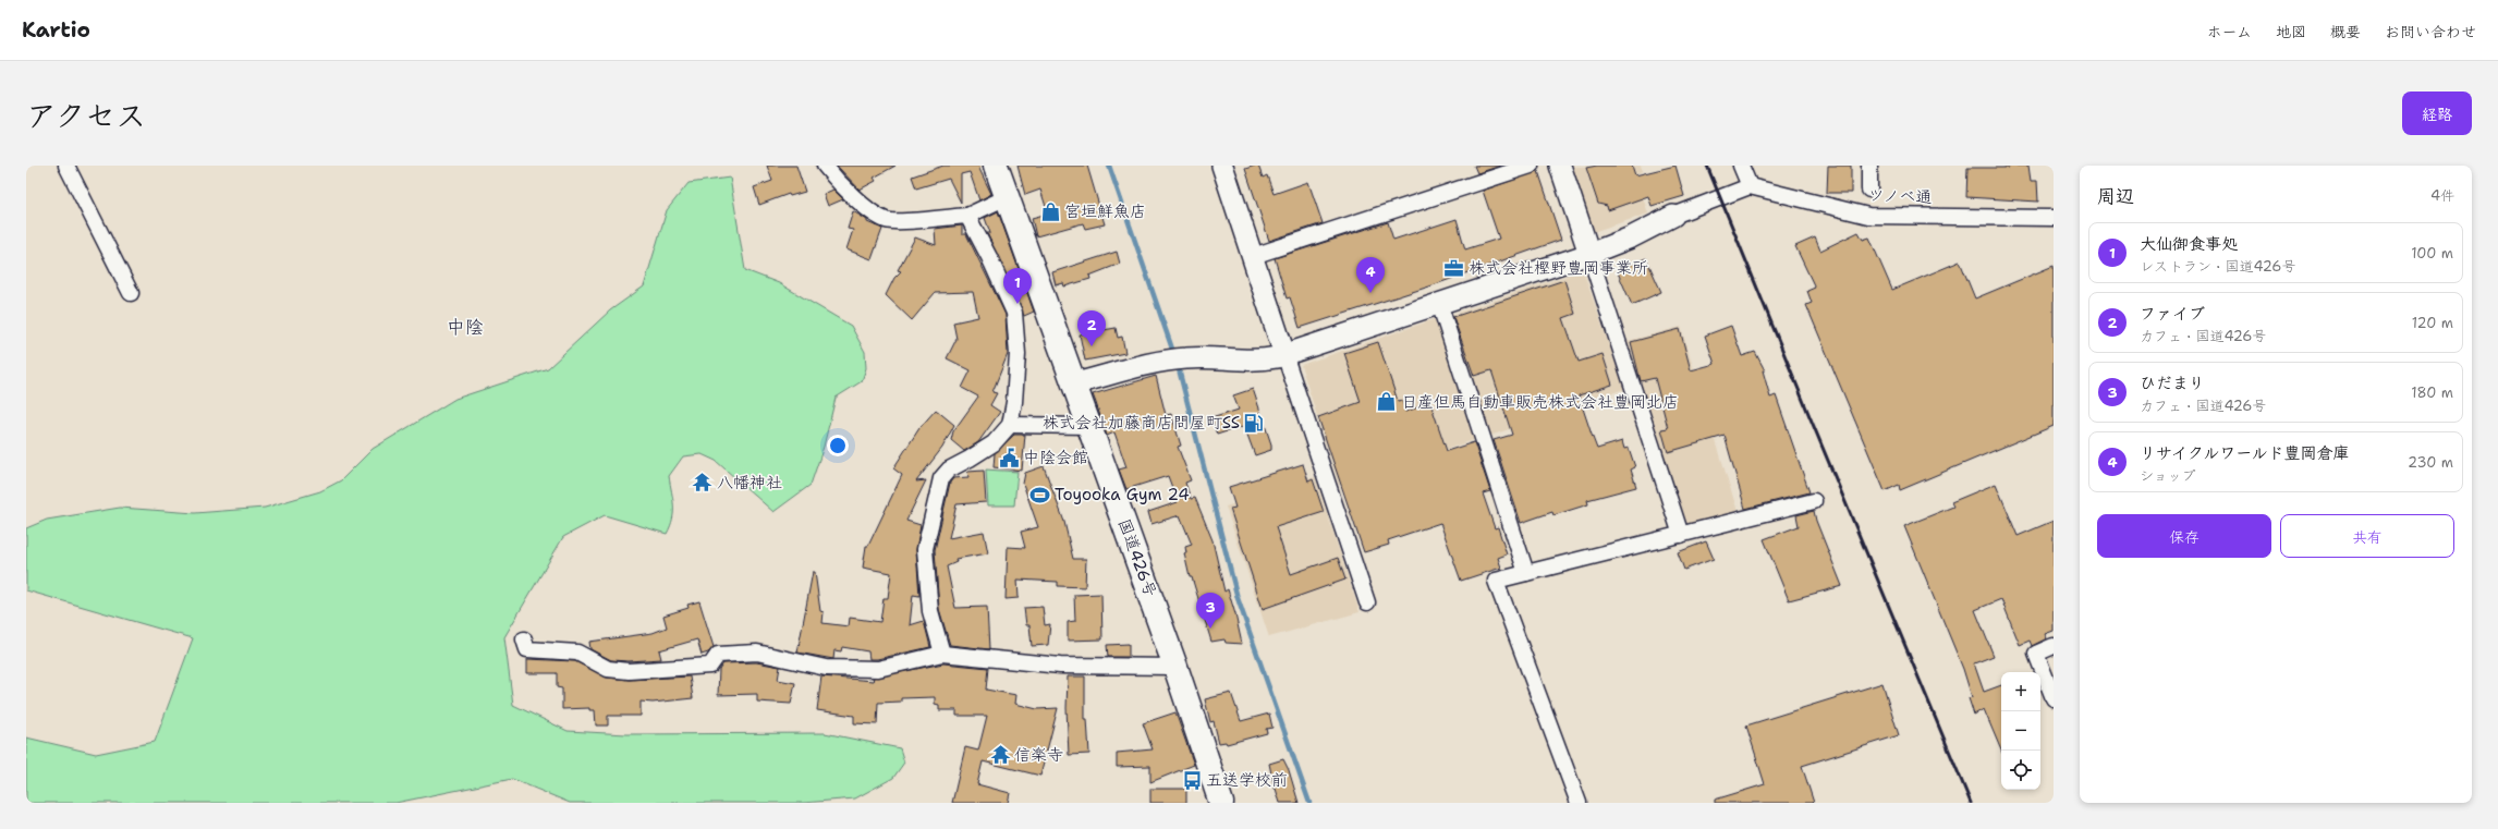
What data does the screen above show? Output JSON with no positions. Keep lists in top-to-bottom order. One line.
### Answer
{"streets":{"highway":["国道426号"],"street":["ツノベ通"]},"districts":["中陰"],"places":{"shop":["宮垣鮮魚店","日産但馬自動車販売株式会社豊岡北店"],"office":["株式会社樫野豊岡事業所"],"fuel station":["株式会社加藤商店問屋町SS"],"public building":["中陰会館"],"temple":["八幡神社","信楽寺"],"sports":["Toyooka Gym 24"],"bus stop":["五送学校前"]},"page":{"header":"Kartio","nav":["ホーム","地図","概要","お問い合わせ"],"title":"アクセス","buttons":["経路",["保存","共有"]],"heading":["周辺","4件"],"list":[{"mark":"1","name":"大仙御食事処","note":"レストラン · 国道426号","value":"100 m"},{"mark":"2","name":"ファイブ","note":"カフェ · 国道426号","value":"120 m"},{"mark":"3","name":"ひだまり","note":"カフェ · 国道426号","value":"180 m"},{"mark":"4","name":"リサイクルワールド豊岡倉庫","note":"ショップ","value":"230 m"}],"pins":["4","1","2","3"],"map_buttons":["+","−"]}}
